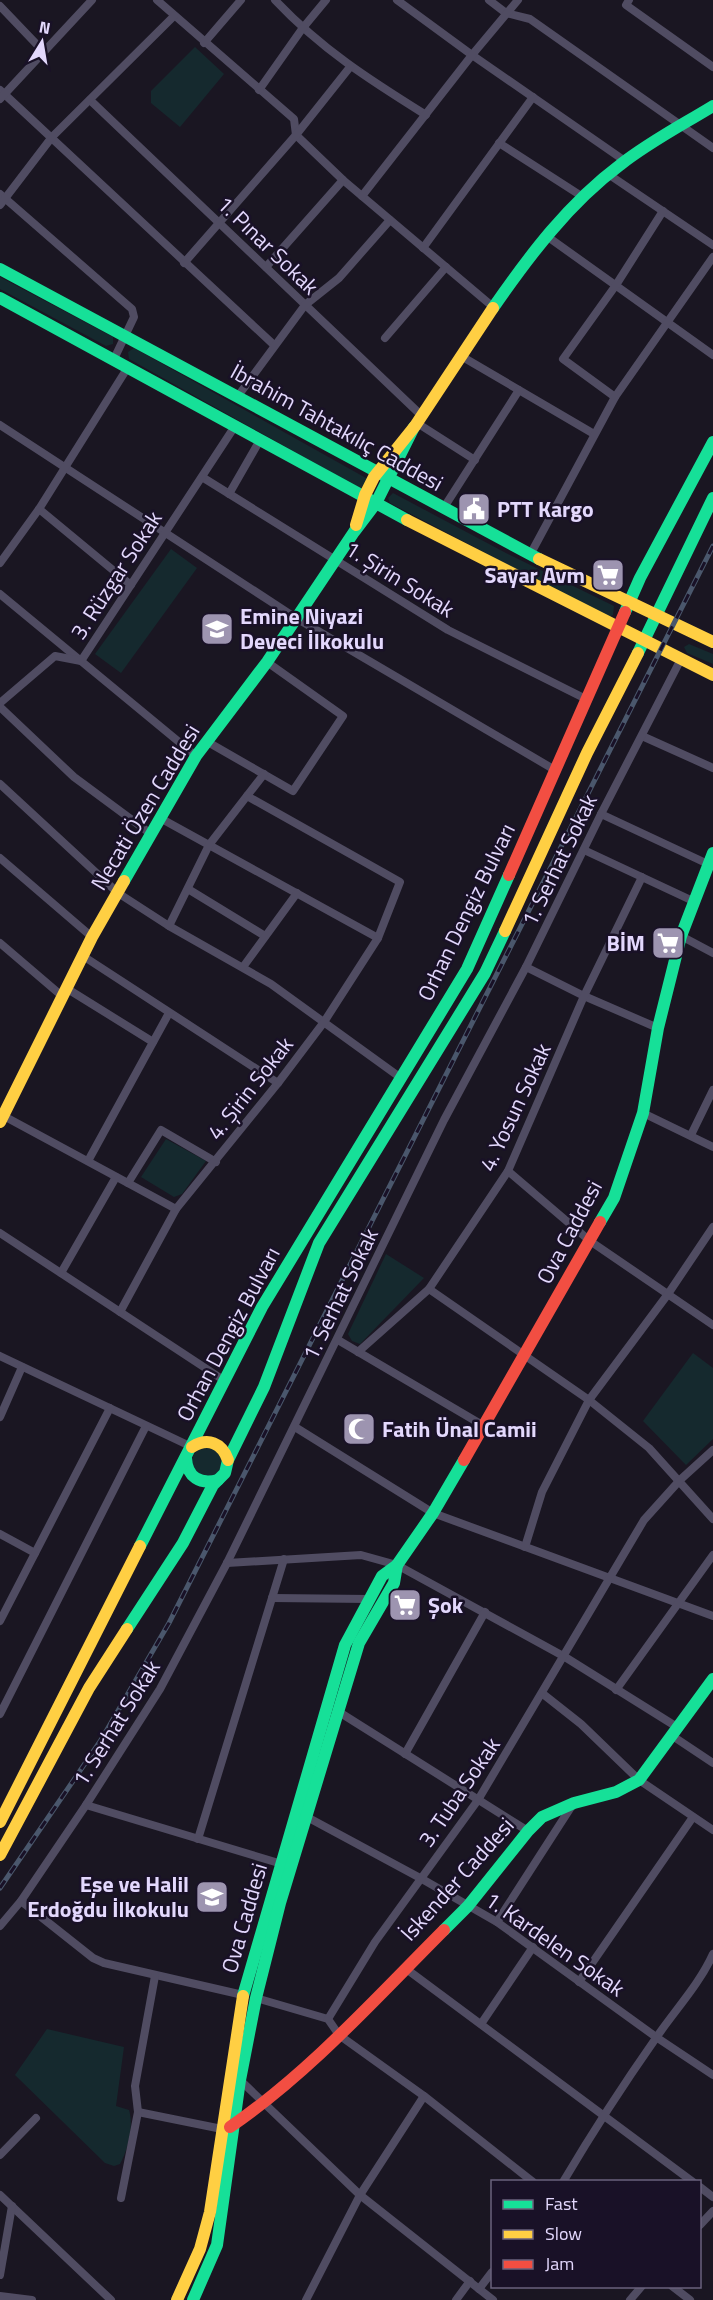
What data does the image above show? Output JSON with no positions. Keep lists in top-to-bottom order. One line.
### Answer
{"streets":{"main road":["İbrahim Tahtakılıç Caddesi","Necati Özen Caddesi","Orhan Dengiz Bulvarı","Ova Caddesi","İskender Caddesi"],"street":["1. Pınar Sokak","3. Rüzgar Sokak","1. Şirin Sokak","1. Serhat Sokak","4. Şirin Sokak","4. Yosun Sokak","3. Tuba Sokak","1. Kardelen Sokak"]},"crossings":[["1. Pınar Sokak","Necati Özen Caddesi"],["İbrahim Tahtakılıç Caddesi","3. Rüzgar Sokak"],["İbrahim Tahtakılıç Caddesi","Necati Özen Caddesi"],["İbrahim Tahtakılıç Caddesi","1. Serhat Sokak"],["İbrahim Tahtakılıç Caddesi","Orhan Dengiz Bulvarı"],["3. Rüzgar Sokak","1. Şirin Sokak"],["1. Şirin Sokak","Necati Özen Caddesi"],["1. Şirin Sokak","Orhan Dengiz Bulvarı"],["Ova Caddesi","İskender Caddesi"],["Ova Caddesi","1. Kardelen Sokak"],["3. Tuba Sokak","1. Kardelen Sokak"],["İskender Caddesi","1. Kardelen Sokak"]],"places":{"public building":["PTT Kargo"],"supermarket":["Sayar Avm","BİM","Şok"],"school or university":["Emine Niyazi Deveci İlkokulu","Eşe ve Halil Erdoğdu İlkokulu"],"mosque":["Fatih Ünal Camii"]},"legend":["Fast","Slow","Jam"],"north":"top"}
